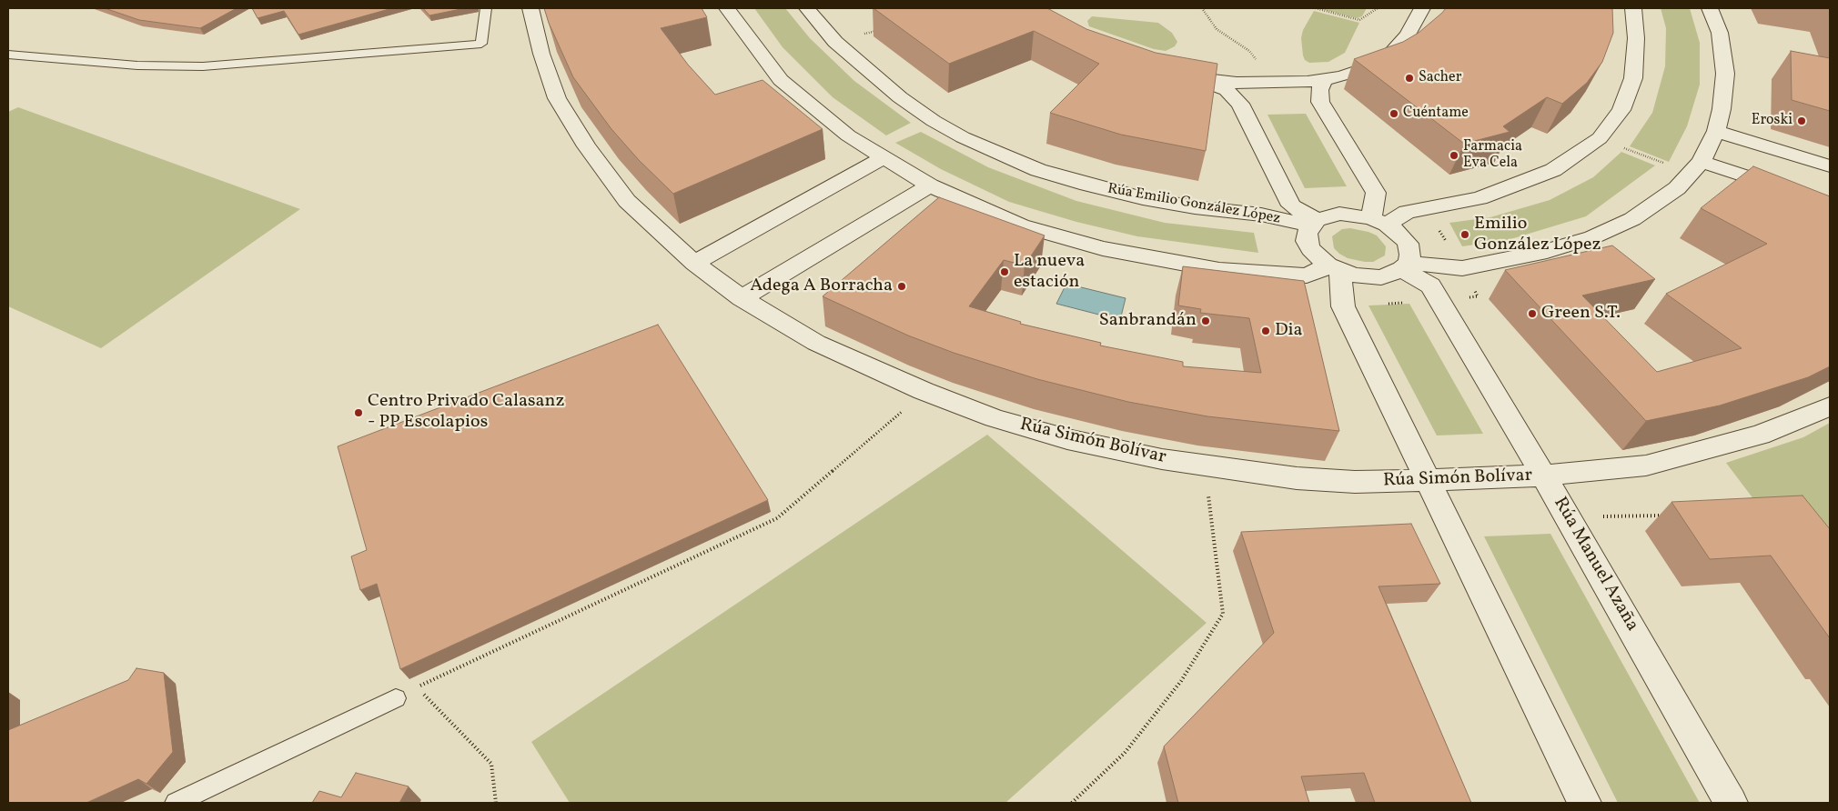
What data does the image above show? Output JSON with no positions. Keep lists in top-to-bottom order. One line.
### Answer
{"streets":{"street":["Rúa Emilio González López","Rúa Simón Bolívar","Rúa Manuel Azaña"]},"crossings":[["Rúa Simón Bolívar","Rúa Manuel Azaña"]],"places":["Sacher","Cuéntame","Eroski","Farmacia Eva Cela","Emilio González López","La nueva estación","Adega A Borracha","Green S.T.","Sanbrandán","Dia","Centro Privado Calasanz - PP Escolapios"]}
